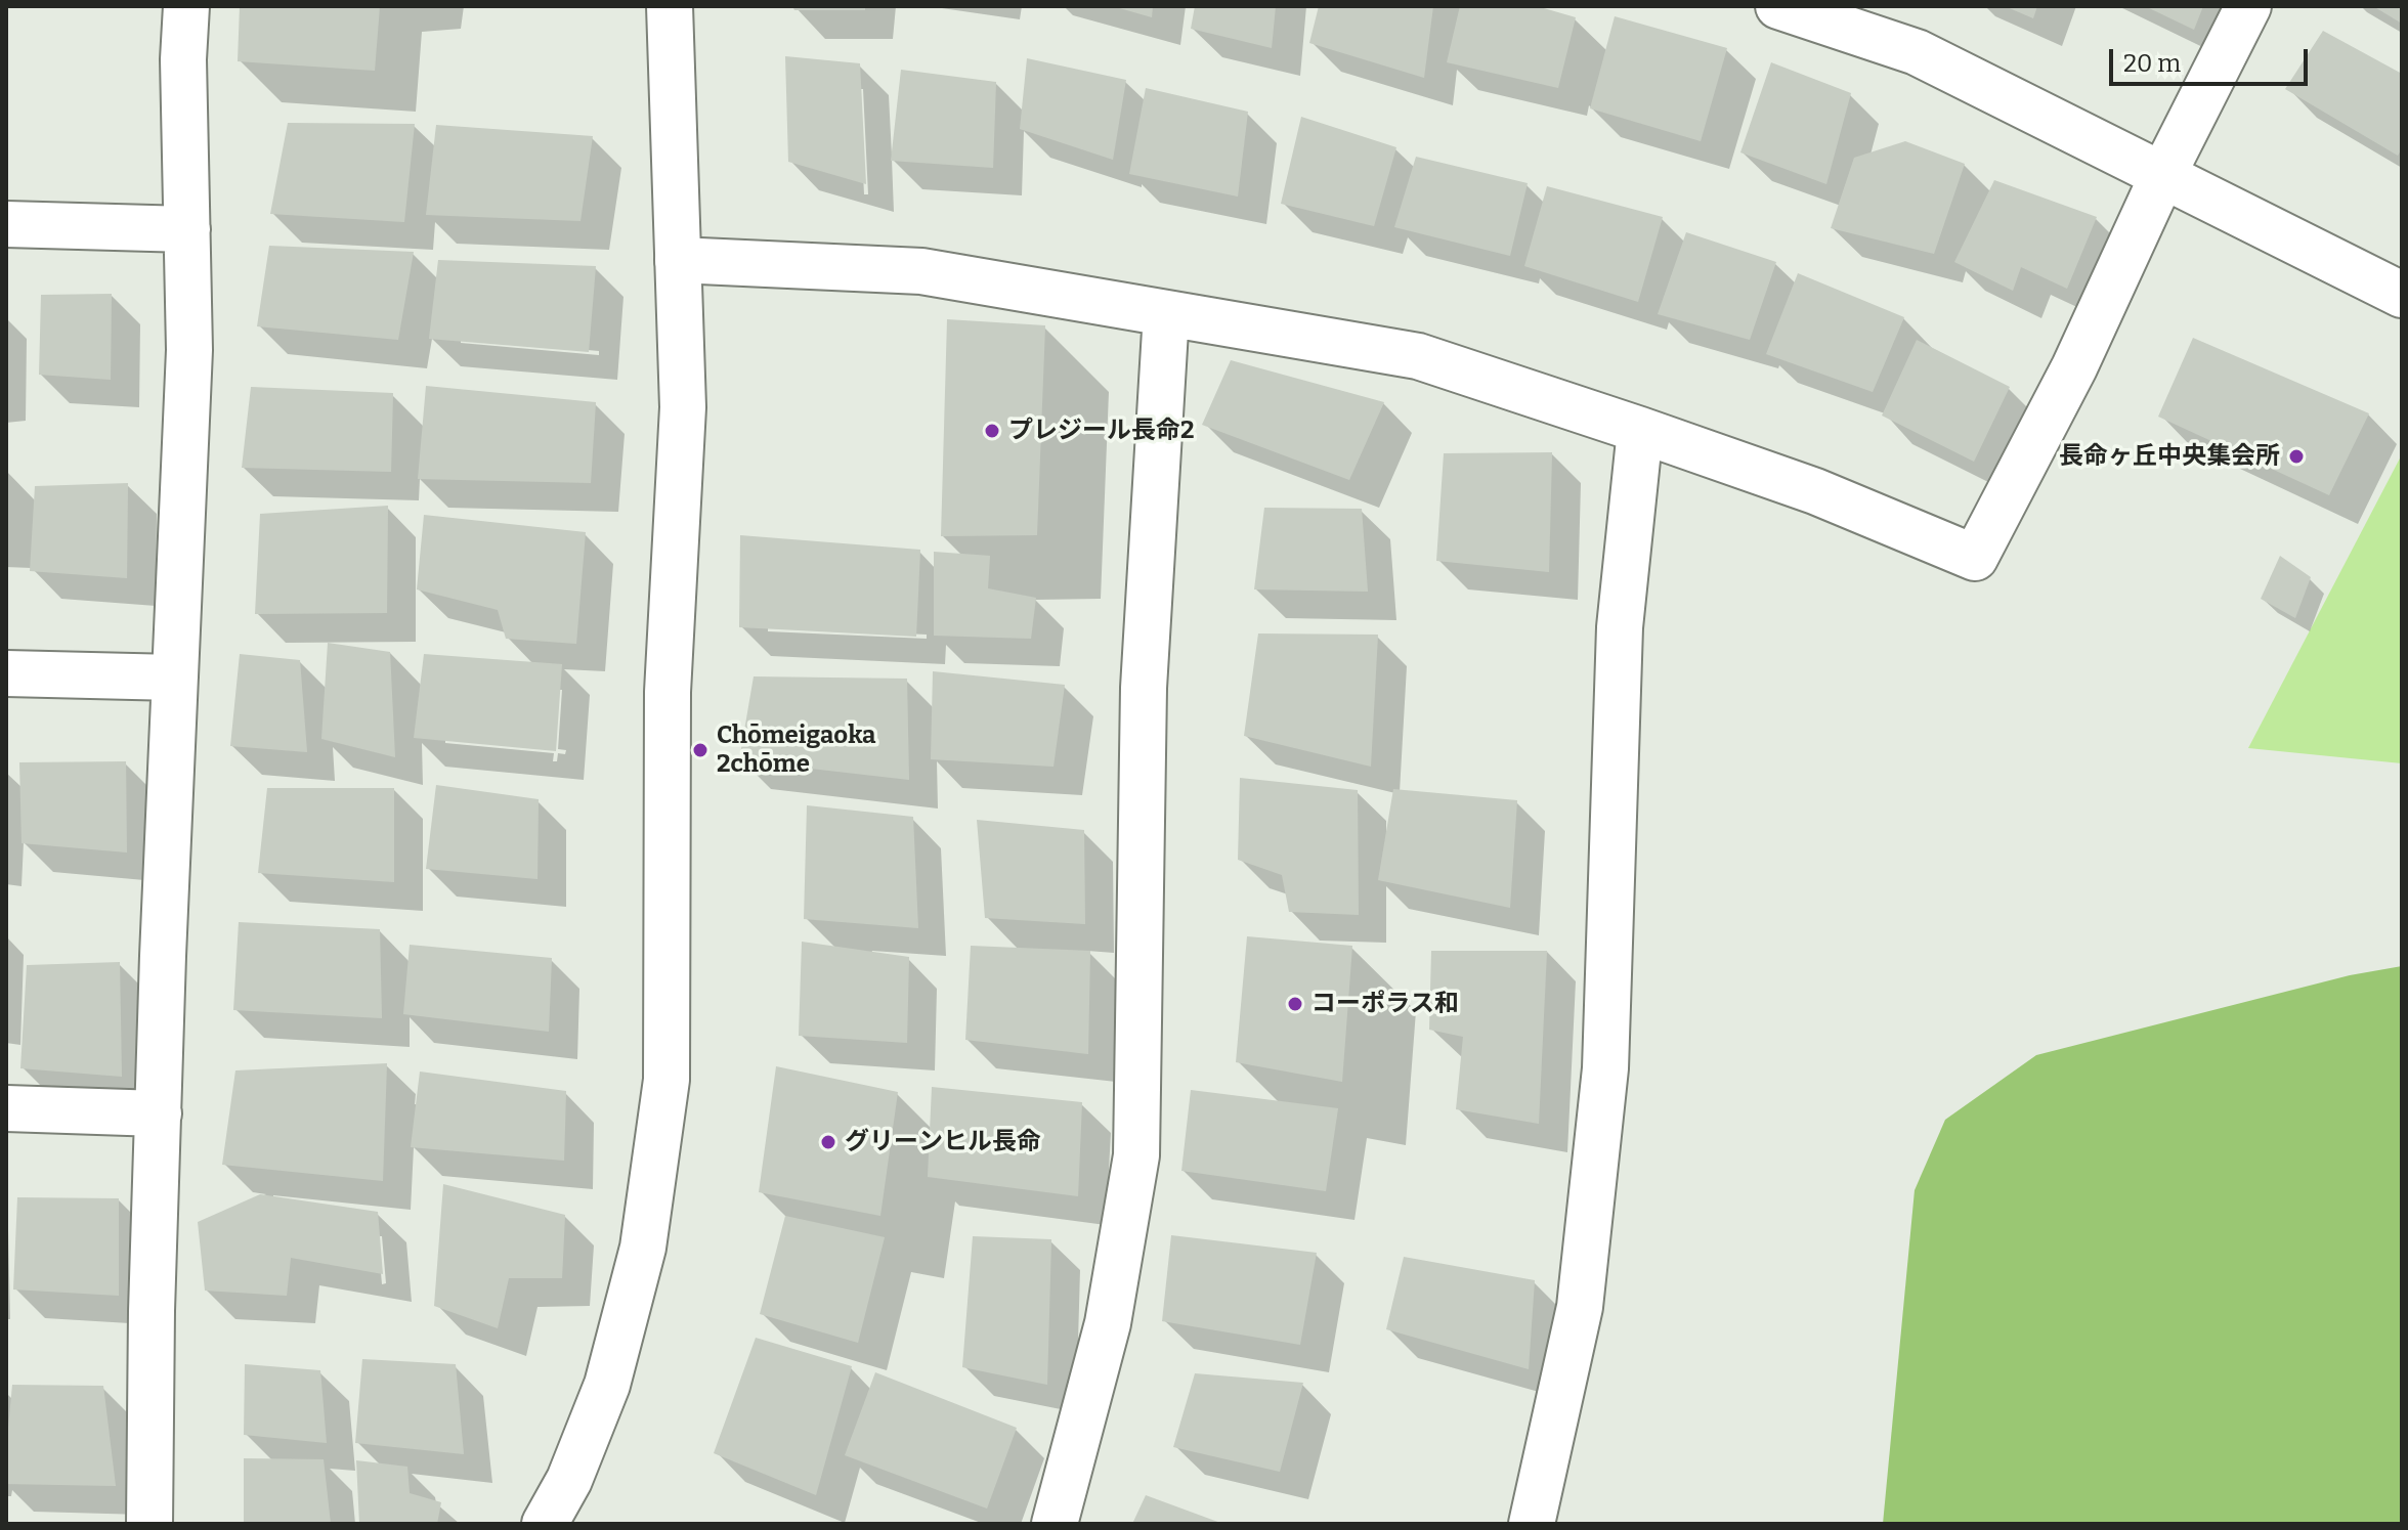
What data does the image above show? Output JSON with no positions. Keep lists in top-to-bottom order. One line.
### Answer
{"places":["プレジール長命2","長命ヶ丘中央集会所","Chōmeigaoka 2chōme","コーポラス和","グリーンヒル長命"],"scale_bar":"20 m"}
